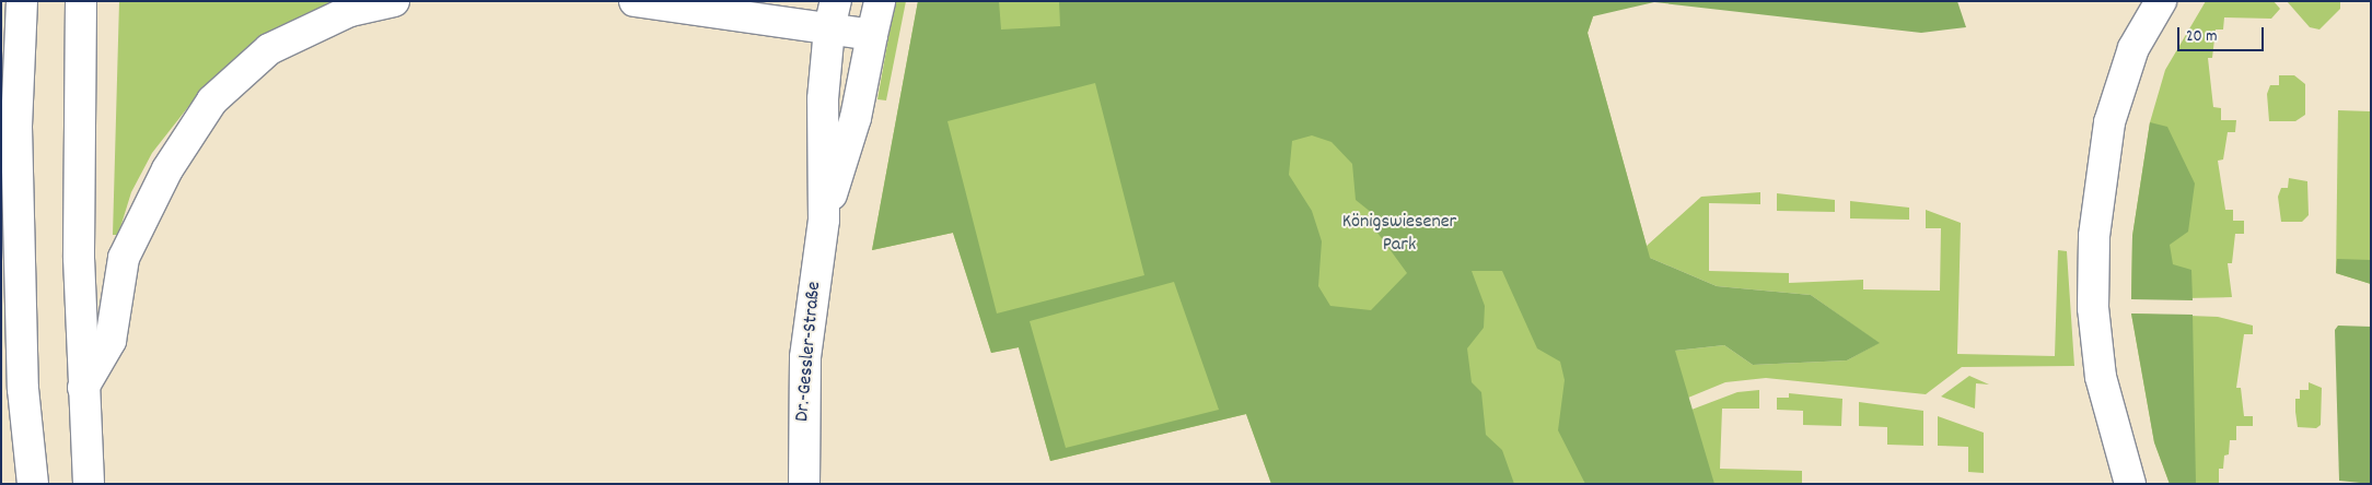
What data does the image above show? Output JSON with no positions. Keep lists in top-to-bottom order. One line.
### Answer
{"streets":{"main road":["Dr.-Gessler-Straße"]},"parks":["Königswiesener Park"],"scale_bar":"20 m"}
